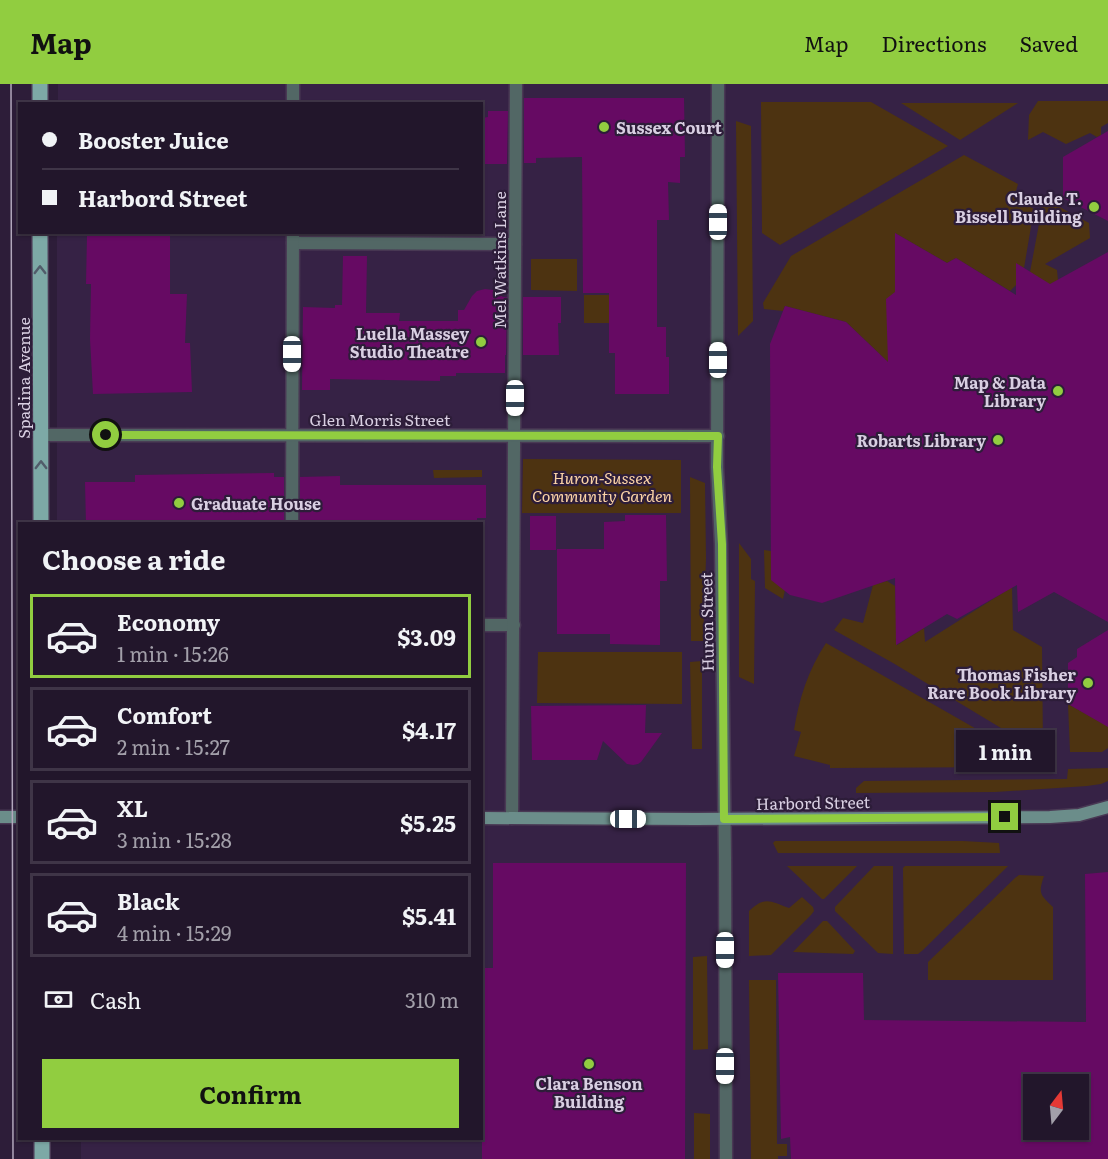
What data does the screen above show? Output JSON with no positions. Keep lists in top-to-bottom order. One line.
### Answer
{"streets":{"main road":["Spadina Avenue"],"street":["Mel Watkins Lane","Glen Morris Street","Huron Street","Harbord Street"]},"crossings":[["Mel Watkins Lane","Glen Morris Street"],["Mel Watkins Lane","Harbord Street"],["Spadina Avenue","Glen Morris Street"],["Glen Morris Street","Huron Street"],["Huron Street","Harbord Street"]],"one_way":["Spadina Avenue"],"parks":["Huron-Sussex Community Garden"],"places":["Sussex Court","Claude T. Bissell Building","Luella Massey Studio Theatre","Map & Data Library","Robarts Library","Graduate House","Thomas Fisher Rare Book Library","Clara Benson Building"],"north":"top","page":{"header":"Map","nav":["Map","Directions","Saved"],"banner":["Booster Juice","Harbord Street"],"heading":"Choose a ride","list":[{"name":"Economy","note":"1 min · 15:26","value":"$3.09"},{"name":"Comfort","note":"2 min · 15:27","value":"$4.17"},{"name":"XL","note":"3 min · 15:28","value":"$5.25"},{"name":"Black","note":"4 min · 15:29","value":"$5.41"}],"bubble":"1 min","pay":["Cash","310 m"],"buttons":"Confirm"}}
